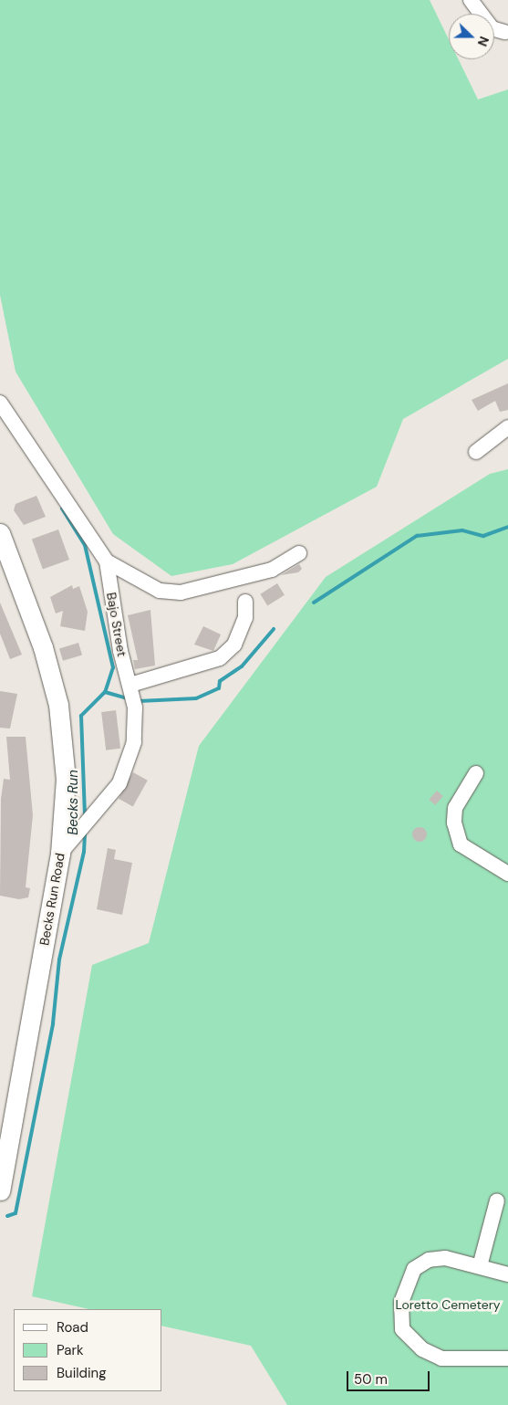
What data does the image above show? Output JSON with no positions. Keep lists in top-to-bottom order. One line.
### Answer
{"streets":{"main road":["Becks Run Road"],"street":["Bajo Street"]},"crossings":[["Bajo Street","Becks Run Road"]],"water":["Becks Run"],"parks":["Loretto Cemetery"],"legend":["Road","Park","Building"],"scale_bar":"50 m","north":"right"}
